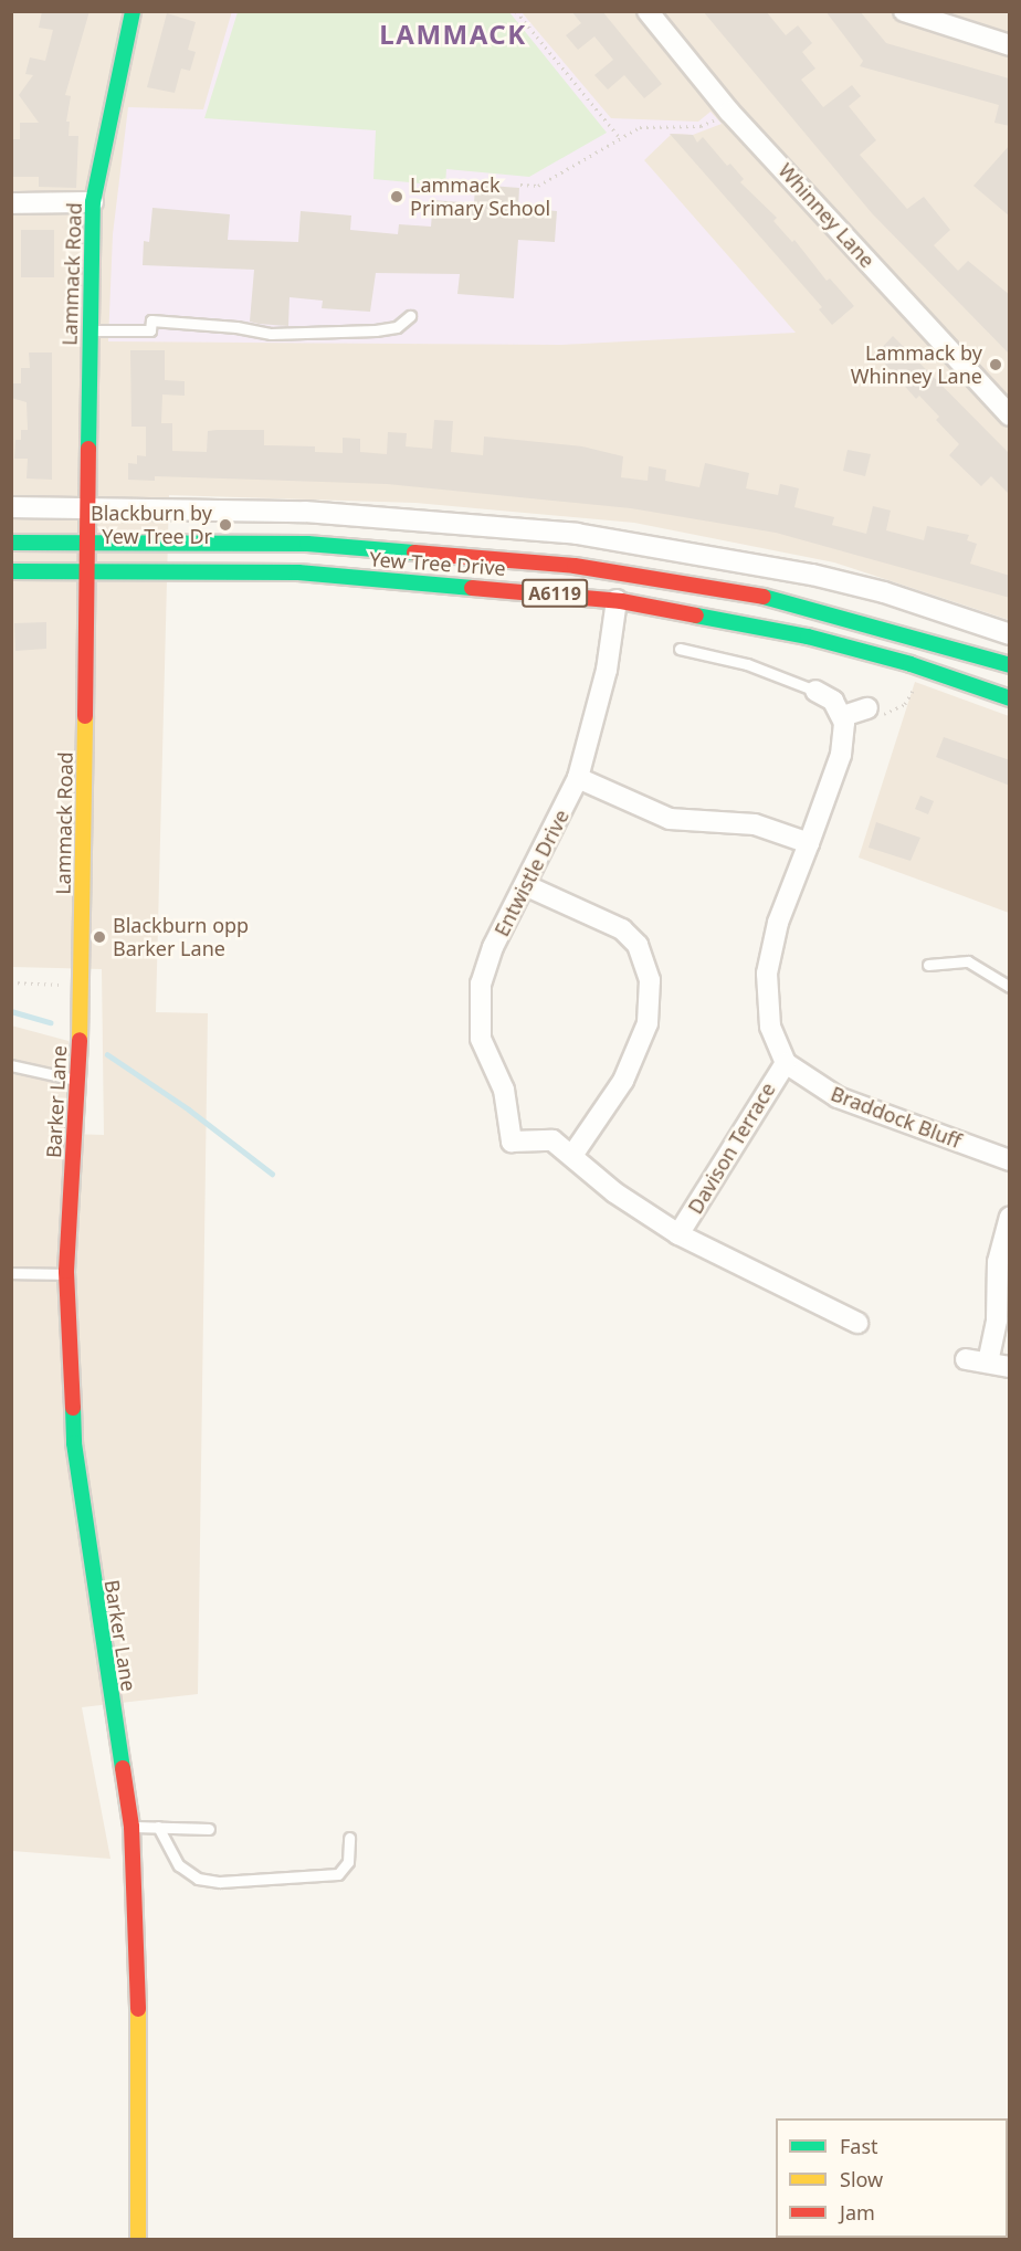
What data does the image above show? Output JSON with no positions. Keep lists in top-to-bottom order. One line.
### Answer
{"streets":{"main road":["Lammack Road","Yew Tree Drive","A6119","Barker Lane"],"street":["Whinney Lane","Entwistle Drive","Braddock Bluff","Davison Terrace"]},"crossings":[["Lammack Road","Yew Tree Drive"],["Lammack Road","A6119"],["Lammack Road","Barker Lane"],["Yew Tree Drive","A6119"],["Yew Tree Drive","Entwistle Drive"],["Braddock Bluff","Davison Terrace"]],"districts":["LAMMACK"],"places":["Lammack Primary School","Lammack by Whinney Lane","Blackburn by Yew Tree Dr","Blackburn opp Barker Lane"],"legend":["Fast","Slow","Jam"]}
